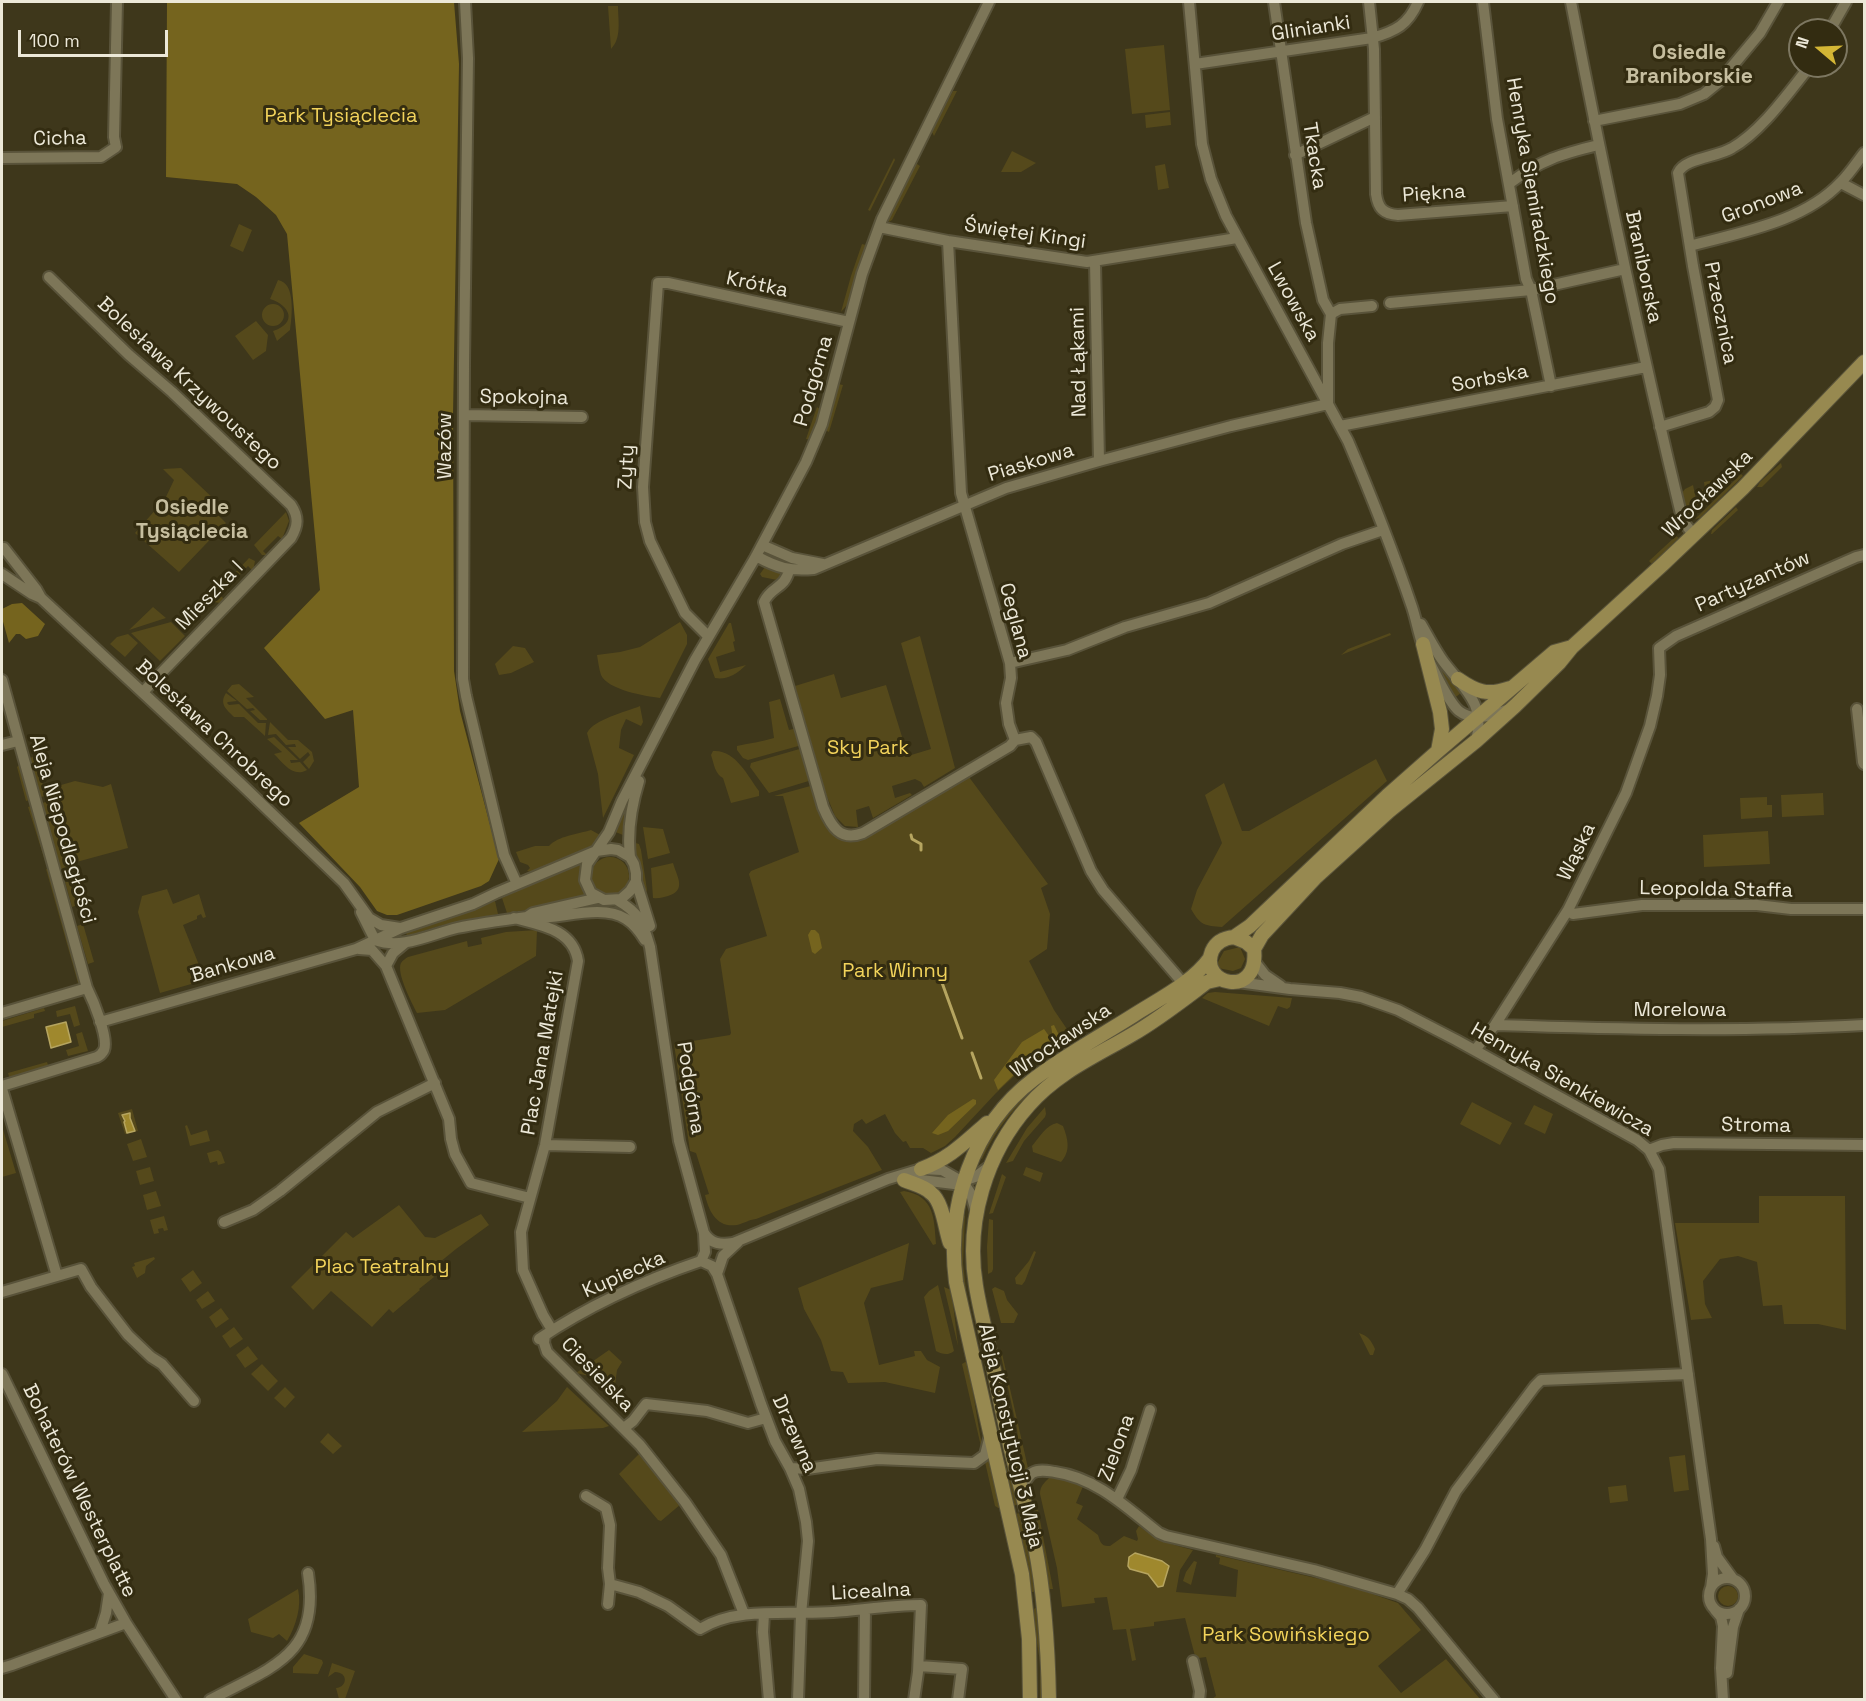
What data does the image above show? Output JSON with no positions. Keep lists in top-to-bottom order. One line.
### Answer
{"streets":{"main road":["Wrocławska","Aleja Konstytucji 3 Maja"],"street":["Glinianki","Cicha","Tkacka","Henryka Siemiradzkiego","Piękna","Gronowa","Świętej Kingi","Braniborska","Krótka","Lwowska","Przecznica","Nad Łąkami","Sorbska","Podgórna","Bolesława Krzywoustego","Spokojna","Wazów","Piaskowa","Zyty","Partyzantów","Mieszka I","Ceglana","Bolesława Chrobrego","Aleja Niepodległości","Wąska","Leopolda Staffa","Bankowa","Morelowa","Plac Jana Matejki","Henryka Sienkiewicza","Stroma","Kupiecka","Ciesielska","Drzewna","Zielona","Bohaterów Westerplatte","Licealna"]},"crossings":[["Glinianki","Tkacka"],["Glinianki","Piękna"],["Glinianki","Lwowska"],["Henryka Siemiradzkiego","Piękna"],["Henryka Siemiradzkiego","Sorbska"],["Gronowa","Przecznica"],["Świętej Kingi","Lwowska"],["Świętej Kingi","Nad Łąkami"],["Świętej Kingi","Podgórna"],["Świętej Kingi","Ceglana"],["Braniborska","Przecznica"],["Braniborska","Sorbska"],["Braniborska","Wrocławska"],["Krótka","Podgórna"],["Krótka","Zyty"],["Lwowska","Sorbska"],["Lwowska","Piaskowa"],["Lwowska","Wrocławska"],["Nad Łąkami","Piaskowa"],["Podgórna","Piaskowa"],["Podgórna","Zyty"],["Podgórna","Bankowa"],["Bolesława Krzywoustego","Mieszka I"],["Spokojna","Wazów"],["Wazów","Bankowa"],["Piaskowa","Ceglana"],["Wrocławska","Henryka Sienkiewicza"],["Wrocławska","Aleja Konstytucji 3 Maja"],["Partyzantów","Wąska"],["Mieszka I","Bolesława Chrobrego"],["Bolesława Chrobrego","Bankowa"],["Aleja Niepodległości","Bankowa"],["Wąska","Leopolda Staffa"],["Wąska","Morelowa"],["Wąska","Henryka Sienkiewicza"],["Plac Jana Matejki","Kupiecka"],["Plac Jana Matejki","Ciesielska"],["Henryka Sienkiewicza","Stroma"],["Kupiecka","Ciesielska"],["Ciesielska","Drzewna"],["Drzewna","Licealna"]],"districts":["Osiedle Braniborskie","Osiedle Tysiąclecia"],"parks":["Park Tysiąclecia","Sky Park","Park Winny","Plac Teatralny","Park Sowińskiego"],"scale_bar":"100 m","north":"left"}
